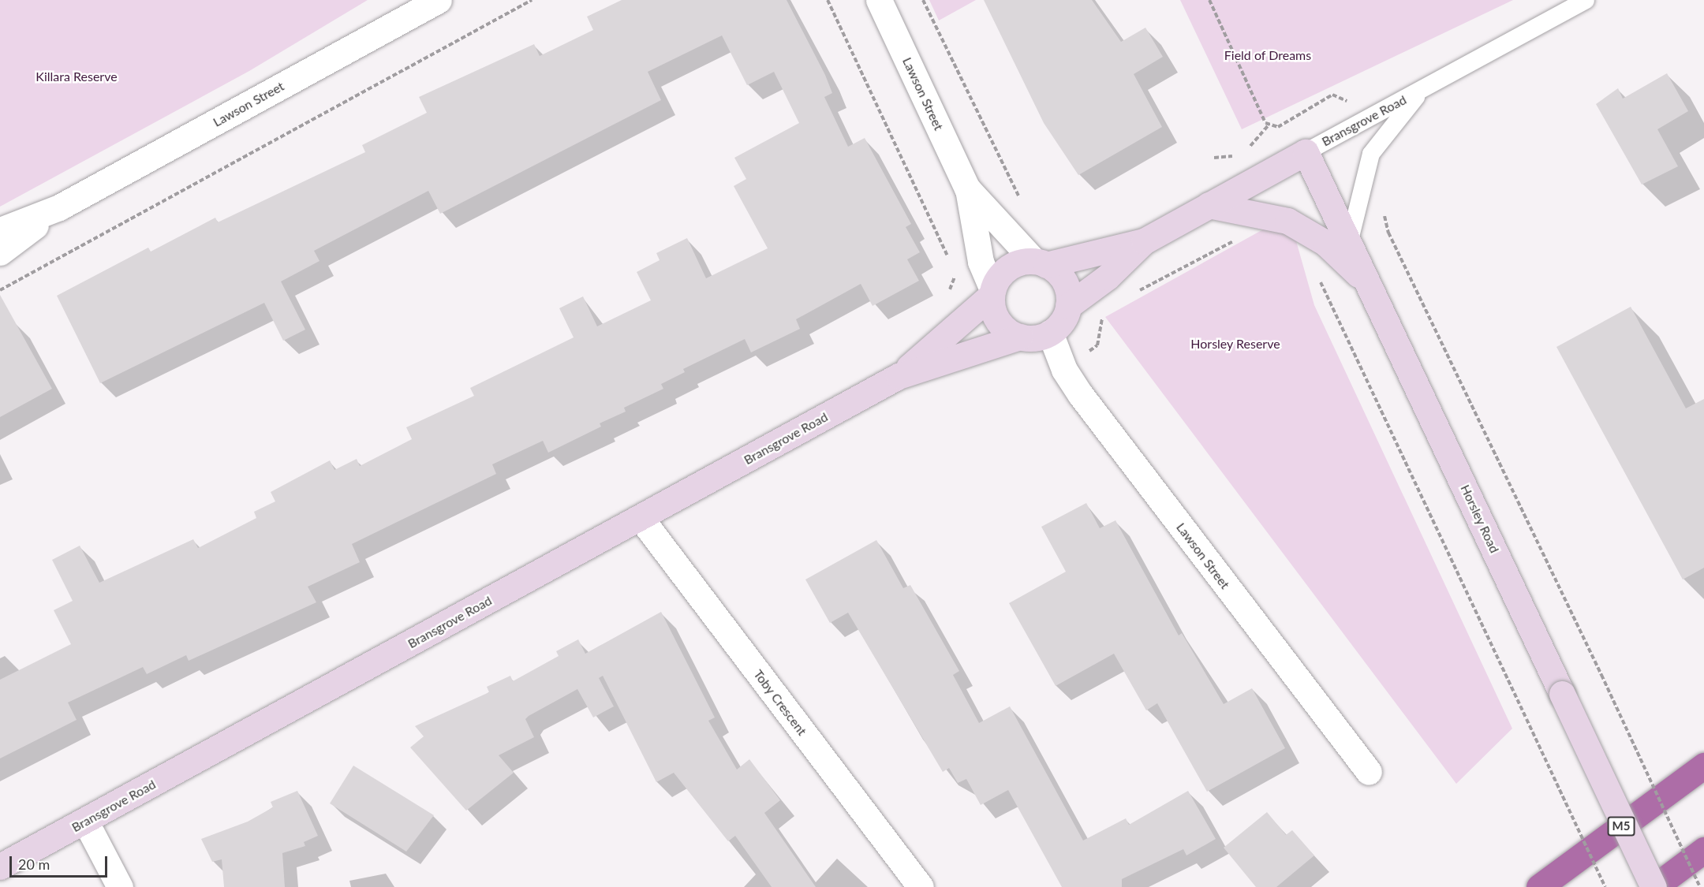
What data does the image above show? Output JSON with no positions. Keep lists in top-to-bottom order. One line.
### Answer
{"streets":{"highway":["M5"],"main road":["Bransgrove Road","Horsley Road"],"street":["Lawson Street","Toby Crescent"]},"crossings":[["Lawson Street","Bransgrove Road"],["Bransgrove Road","Horsley Road"],["Bransgrove Road","Toby Crescent"]],"parks":["Field of Dreams","Killara Reserve","Horsley Reserve"],"scale_bar":"20 m"}
